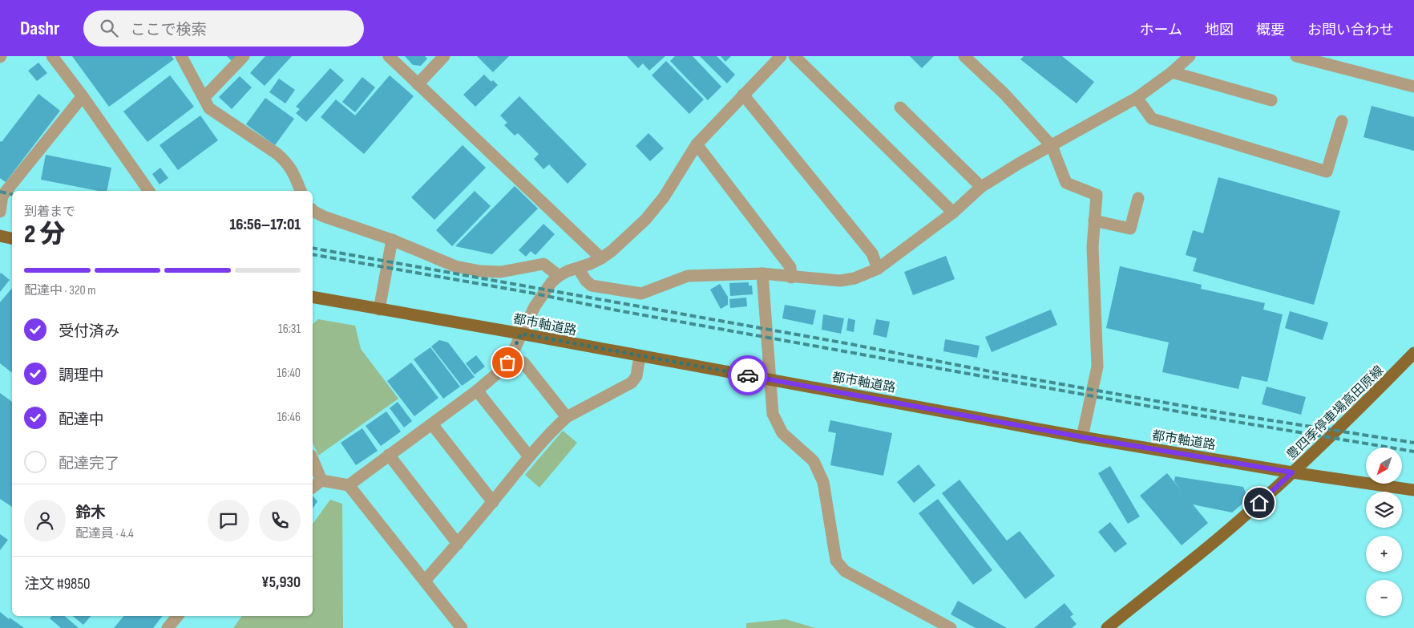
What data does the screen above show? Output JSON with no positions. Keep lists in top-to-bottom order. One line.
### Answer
{"streets":{"main road":["都市軸道路","豊四季停車場高田原線"]},"crossings":[["都市軸道路","豊四季停車場高田原線"]],"north":"bottom left","page":{"header":"Dashr","search":"ここで検索","nav":["ホーム","地図","概要","お問い合わせ"],"heading":["2 分","到着まで","16:56–17:01"],"panel":["鈴木","配達員 · 4.4","注文 #9850","¥5,930"],"bar":"配達中 · 320 m","list":[["受付済み","16:31"],["調理中","16:40"],["配達中","16:46"],"配達完了"],"map_buttons":["+","−"]}}
